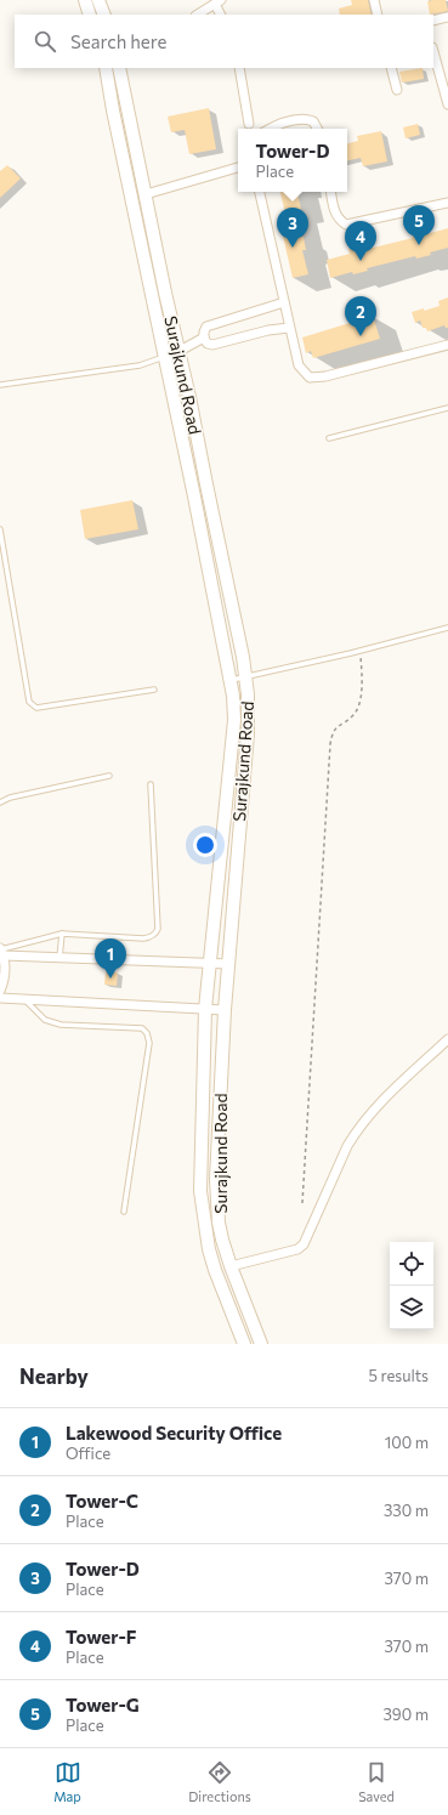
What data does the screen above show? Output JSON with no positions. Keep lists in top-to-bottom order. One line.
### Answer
{"streets":{"main road":["Surajkund Road"]},"page":{"search":"Search here","popup":["Tower-D","Place"],"pins":["5","3","4","2","1"],"heading":["Nearby","5 results"],"list":[{"mark":"1","name":"Lakewood Security Office","note":"Office","value":"100 m"},{"mark":"2","name":"Tower-C","note":"Place","value":"330 m"},{"mark":"3","name":"Tower-D","note":"Place","value":"370 m"},{"mark":"4","name":"Tower-F","note":"Place","value":"370 m"},{"mark":"5","name":"Tower-G","note":"Place","value":"390 m"}],"nav":["Map","Directions","Saved"]}}
